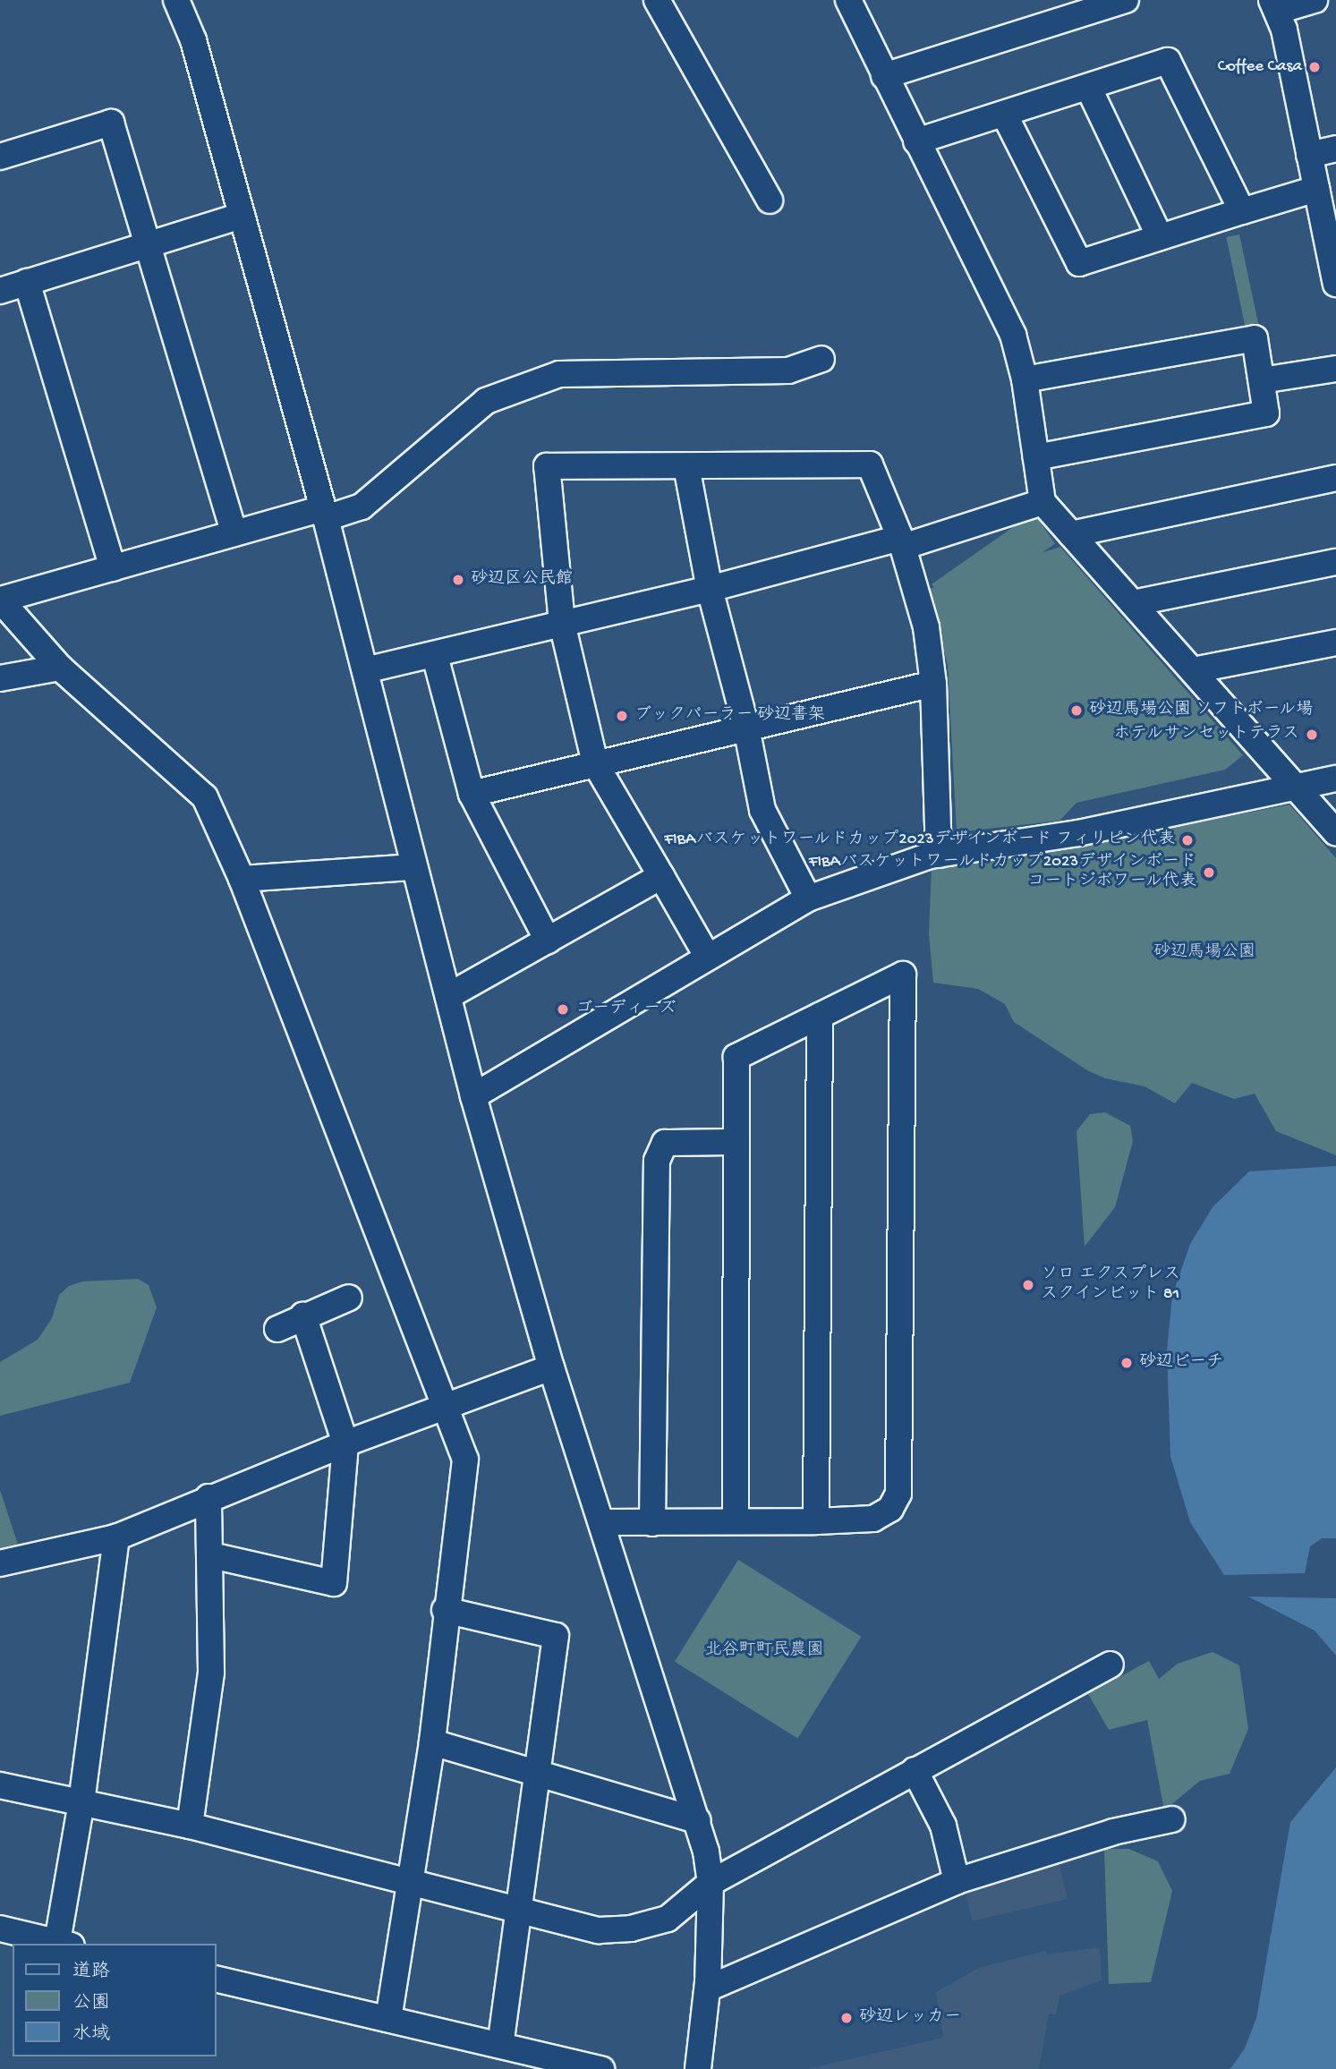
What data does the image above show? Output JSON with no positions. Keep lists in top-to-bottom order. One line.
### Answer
{"parks":["砂辺馬場公園","北谷町町民農園"],"places":["Coffee Casa","砂辺区公民館","砂辺馬場公園 ソフトボール場","ブックパーラー 砂辺書架","ホテルサンセットテラス","FIBAバスケットワールドカップ2023デザインボード フィリピン代表","FIBAバスケットワールドカップ2023デザインボード コートジボワール代表","ゴーディーズ","ソロ エクスプレス スクインビット 81","砂辺ビーチ","砂辺レッカー"],"legend":["道路","公園","水域"]}
